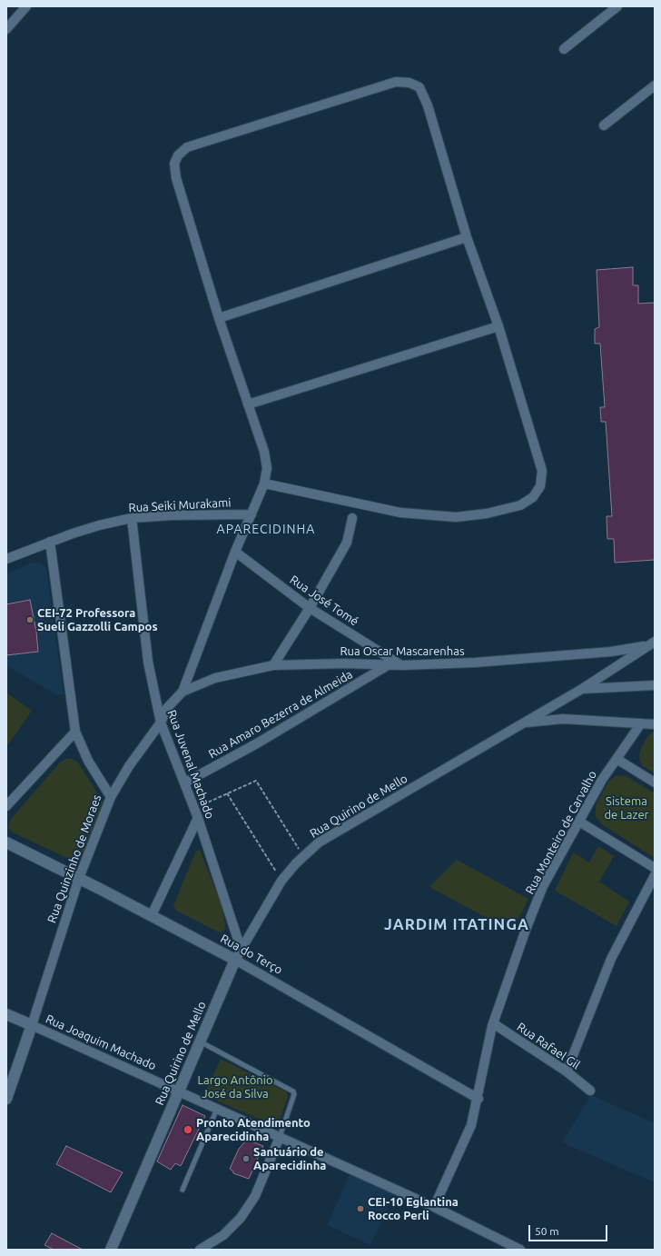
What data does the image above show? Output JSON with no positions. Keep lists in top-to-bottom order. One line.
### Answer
{"streets":{"street":["Rua Seiki Murakami","Rua José Tomé","Rua Oscar Mascarenhas","Rua Amaro Bezerra de Almeida","Rua Juvenal Machado","Rua Quirino de Mello","Rua Monteiro de Carvalho","Rua Quinzinho de Moraes","Rua do Terço","Rua Joaquim Machado","Rua Rafael Gil"]},"crossings":[["Rua Seiki Murakami","Rua Juvenal Machado"],["Rua Seiki Murakami","Rua Quinzinho de Moraes"],["Rua José Tomé","Rua Oscar Mascarenhas"],["Rua José Tomé","Rua Quinzinho de Moraes"],["Rua Oscar Mascarenhas","Rua Amaro Bezerra de Almeida"],["Rua Oscar Mascarenhas","Rua Quirino de Mello"],["Rua Oscar Mascarenhas","Rua Quinzinho de Moraes"],["Rua Amaro Bezerra de Almeida","Rua Juvenal Machado"],["Rua Juvenal Machado","Rua Quirino de Mello"],["Rua Juvenal Machado","Rua Quinzinho de Moraes"],["Rua Quirino de Mello","Rua do Terço"],["Rua Quirino de Mello","Rua Joaquim Machado"],["Rua Monteiro de Carvalho","Rua do Terço"],["Rua Monteiro de Carvalho","Rua Joaquim Machado"],["Rua Monteiro de Carvalho","Rua Rafael Gil"],["Rua Quinzinho de Moraes","Rua do Terço"],["Rua Quinzinho de Moraes","Rua Joaquim Machado"]],"districts":["APARECIDINHA","JARDIM ITATINGA"],"parks":["Sistema de Lazer","Largo Antônio José da Silva"],"places":["CEI-72 Professora Sueli Gazzolli Campos","Pronto Atendimento Aparecidinha","Santuário de Aparecidinha","CEI-10 Eglantina Rocco Perli"],"scale_bar":"50 m"}
